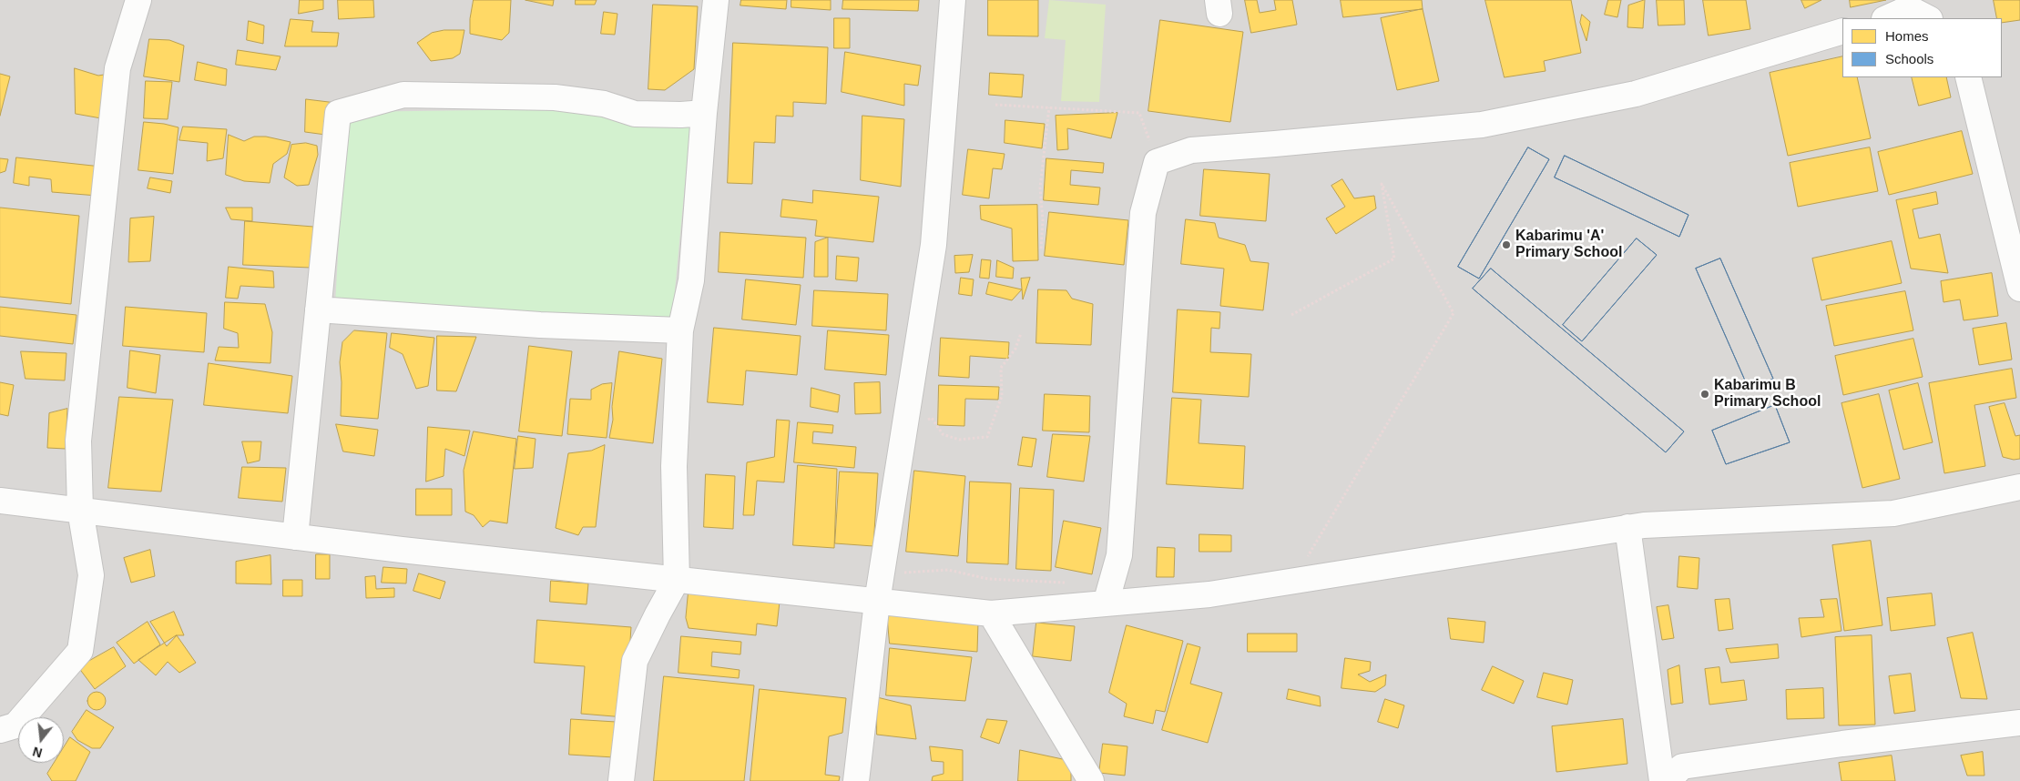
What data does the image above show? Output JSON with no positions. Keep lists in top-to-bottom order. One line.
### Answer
{"places":["Kabarimu 'A' Primary School","Kabarimu B Primary School"],"legend":["Homes","Schools"],"north":"bottom"}
